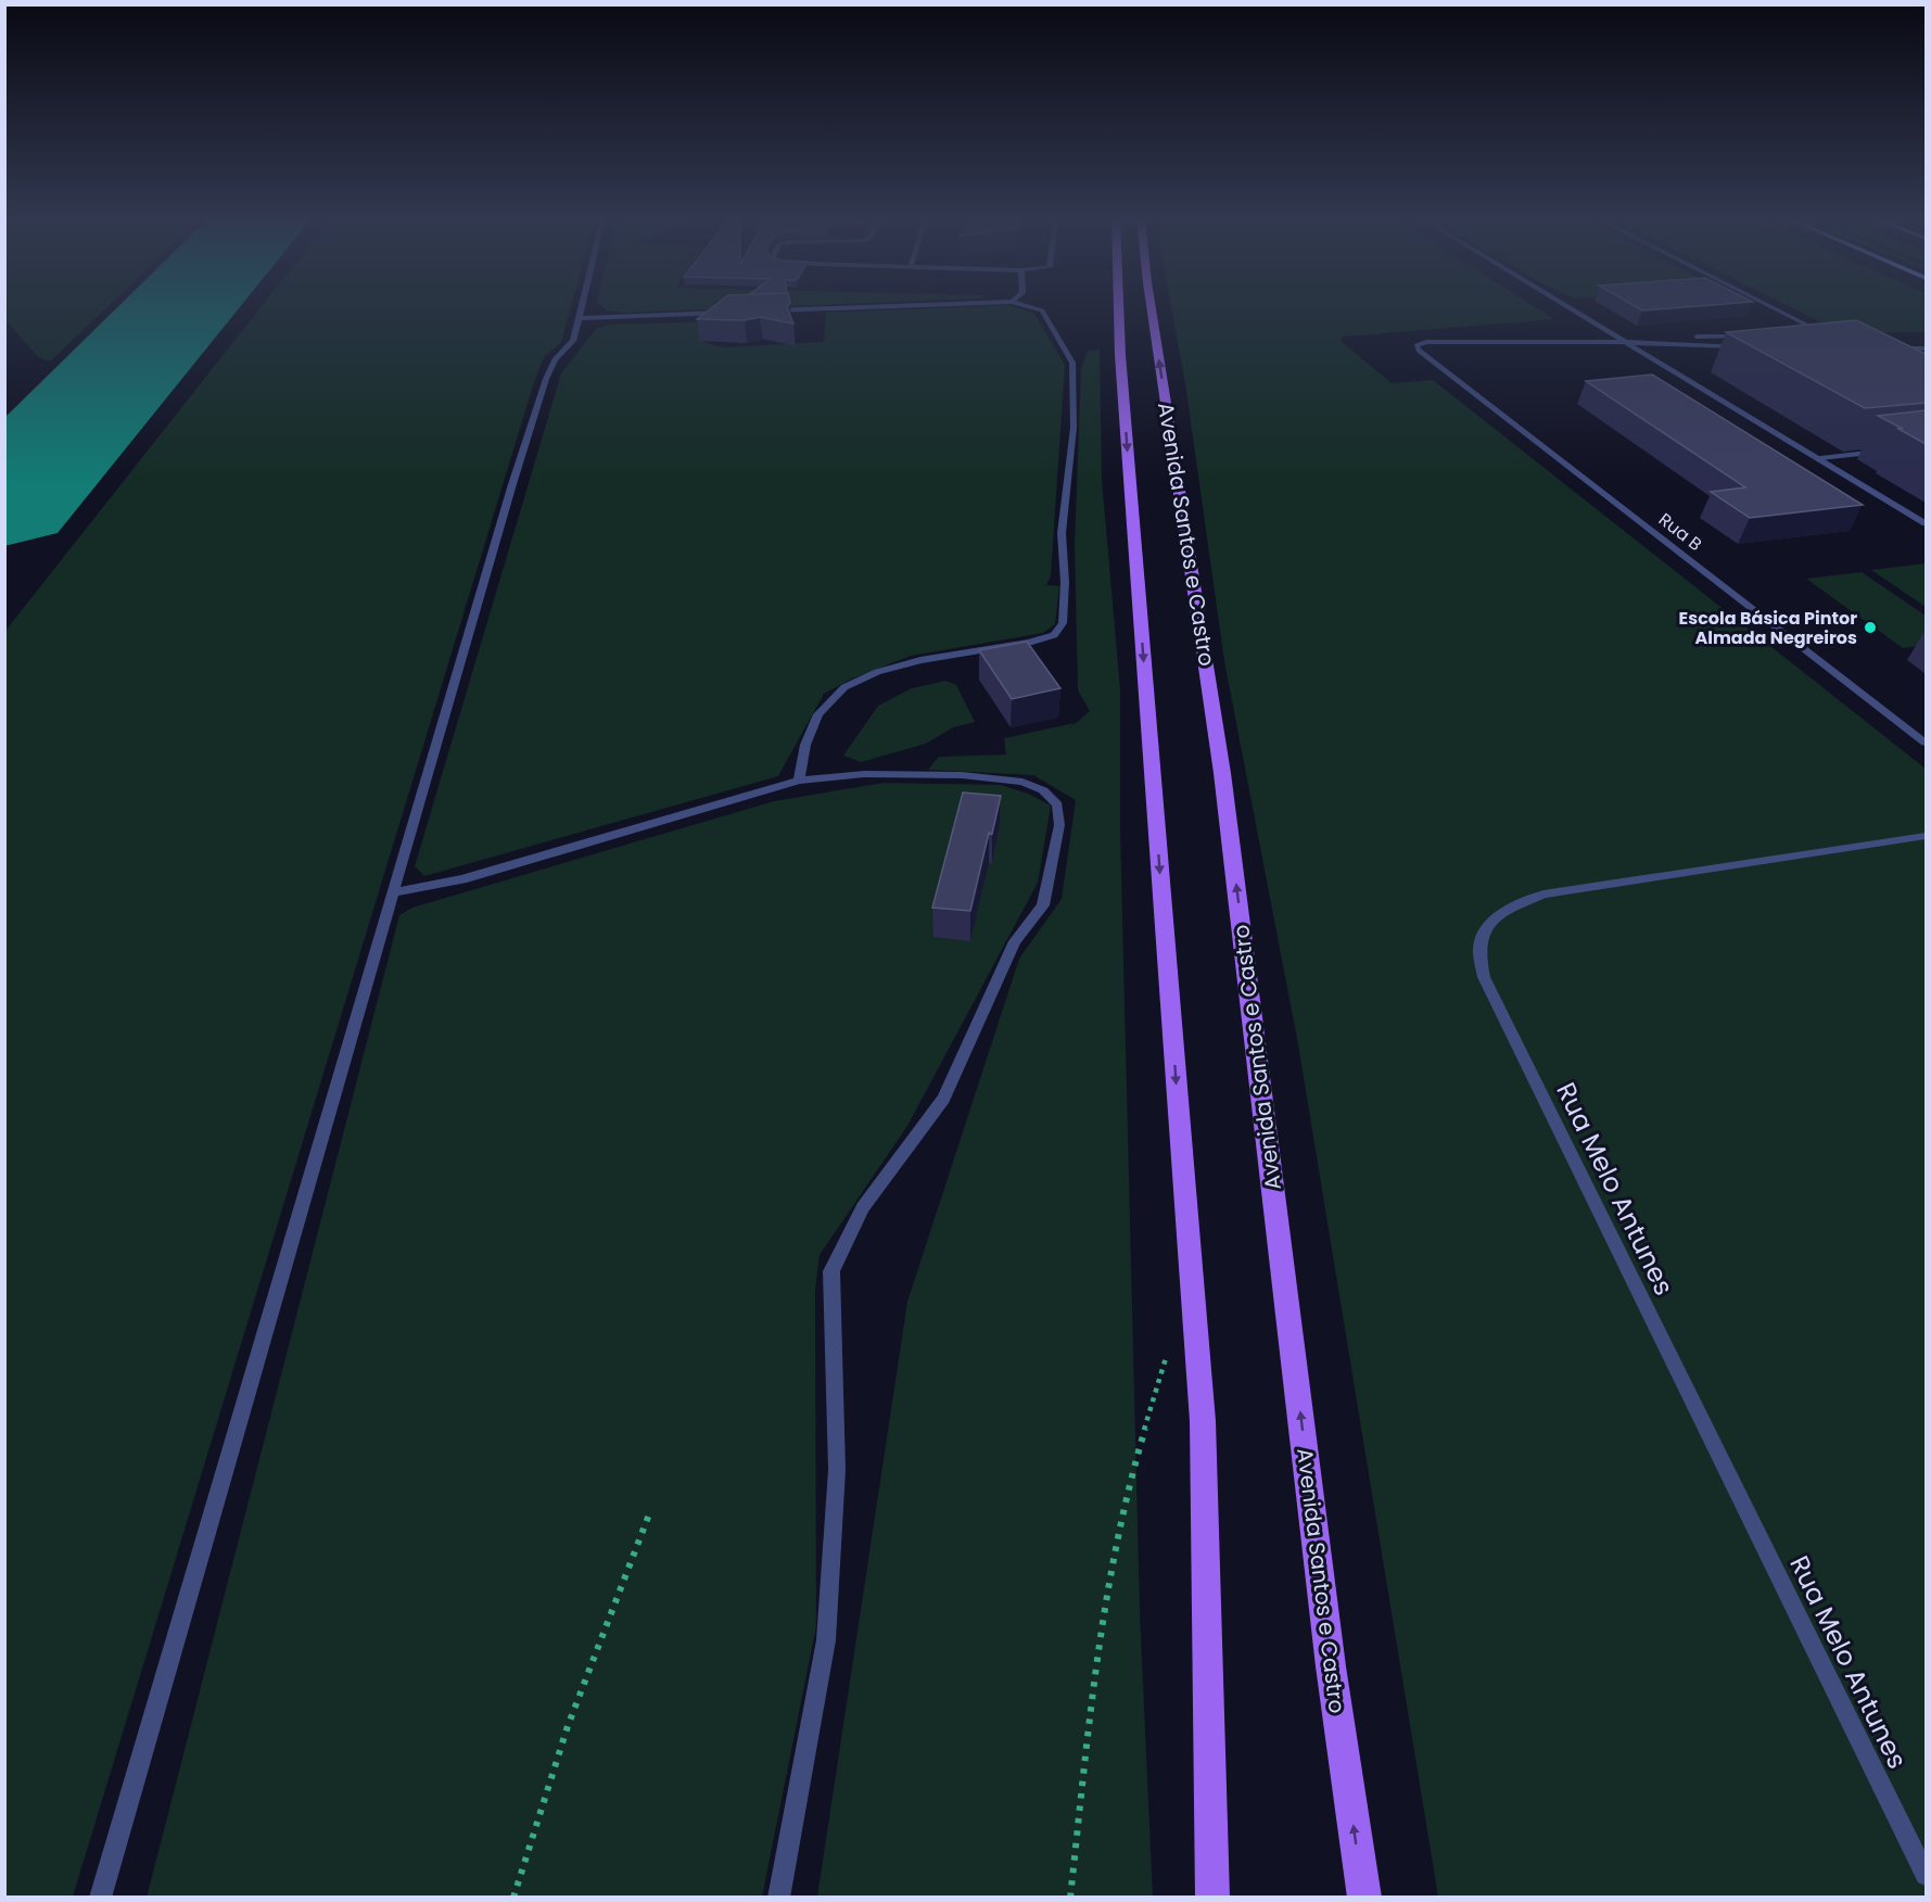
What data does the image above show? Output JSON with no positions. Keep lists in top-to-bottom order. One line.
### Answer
{"streets":{"main road":["Avenida Santos e Castro"],"street":["Rua B","Rua Melo Antunes"]},"places":["Escola Básica Pintor Almada Negreiros"]}
